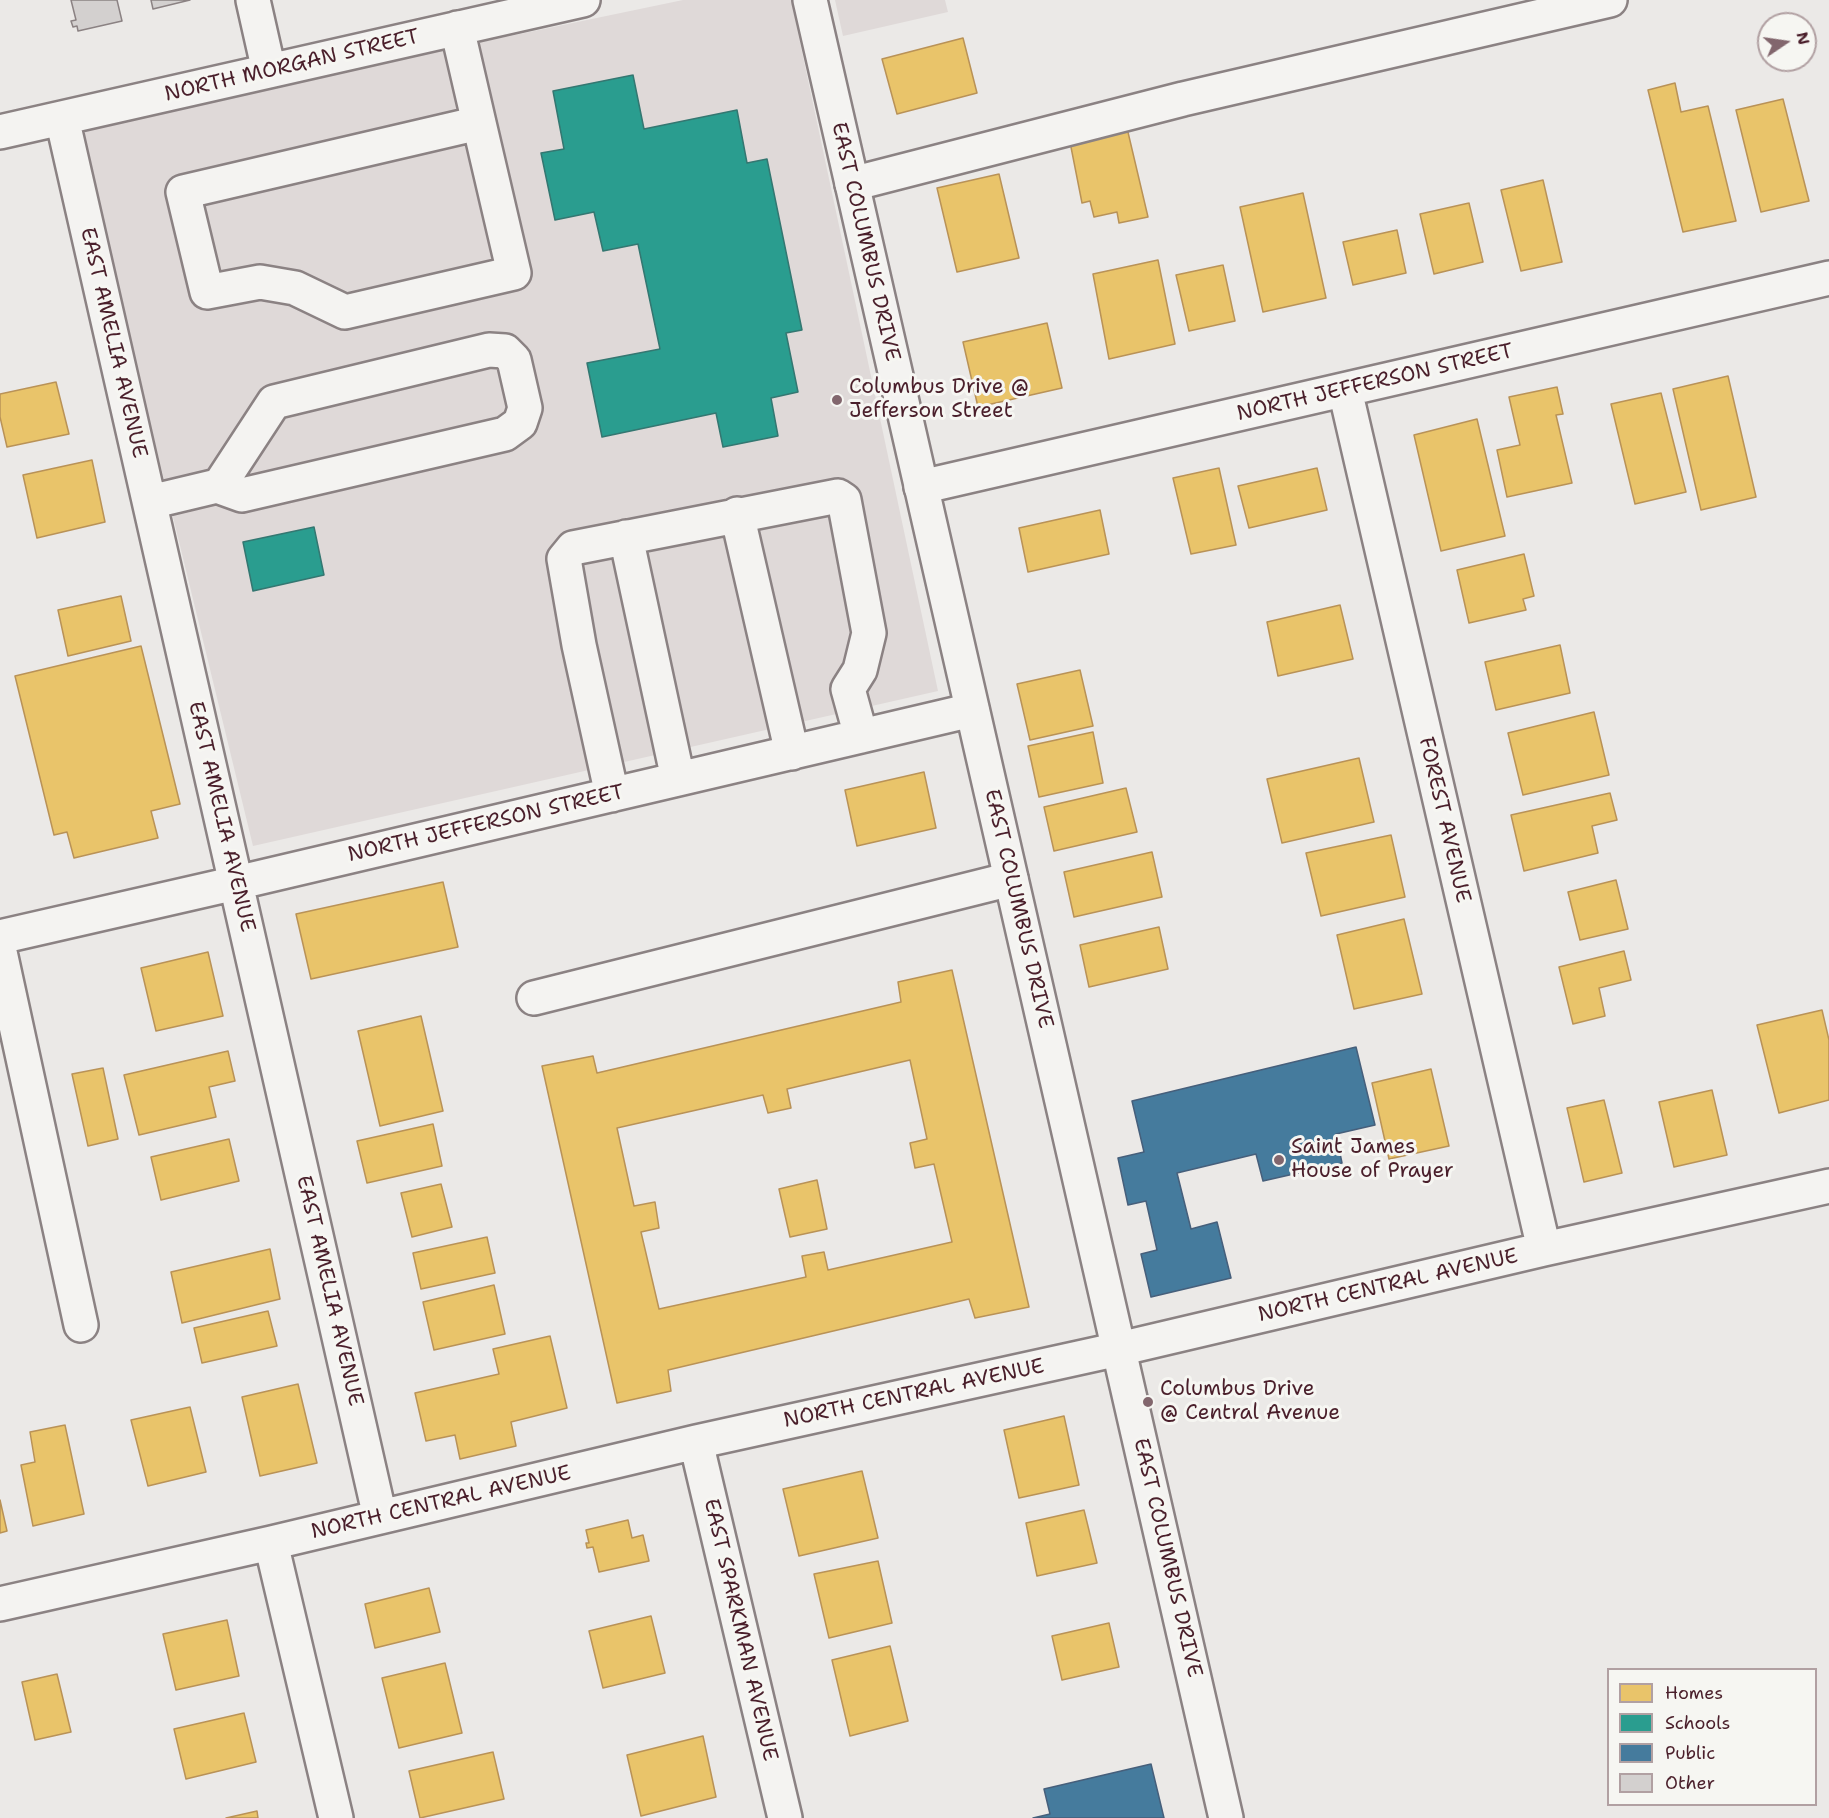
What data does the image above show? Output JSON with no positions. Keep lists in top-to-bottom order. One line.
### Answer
{"streets":{"street":["NORTH MORGAN STREET","EAST COLUMBUS DRIVE","EAST AMELIA AVENUE","NORTH JEFFERSON STREET","FOREST AVENUE","NORTH CENTRAL AVENUE","EAST SPARKMAN AVENUE"]},"crossings":[["NORTH MORGAN STREET","EAST AMELIA AVENUE"],["EAST COLUMBUS DRIVE","NORTH JEFFERSON STREET"],["EAST COLUMBUS DRIVE","NORTH CENTRAL AVENUE"],["EAST AMELIA AVENUE","NORTH JEFFERSON STREET"],["EAST AMELIA AVENUE","NORTH CENTRAL AVENUE"],["NORTH JEFFERSON STREET","FOREST AVENUE"],["FOREST AVENUE","NORTH CENTRAL AVENUE"],["NORTH CENTRAL AVENUE","EAST SPARKMAN AVENUE"]],"places":["Columbus Drive @ Jefferson Street","Saint James House of Prayer","Columbus Drive @ Central Avenue"],"legend":["Homes","Schools","Public","Other"],"north":"right"}
